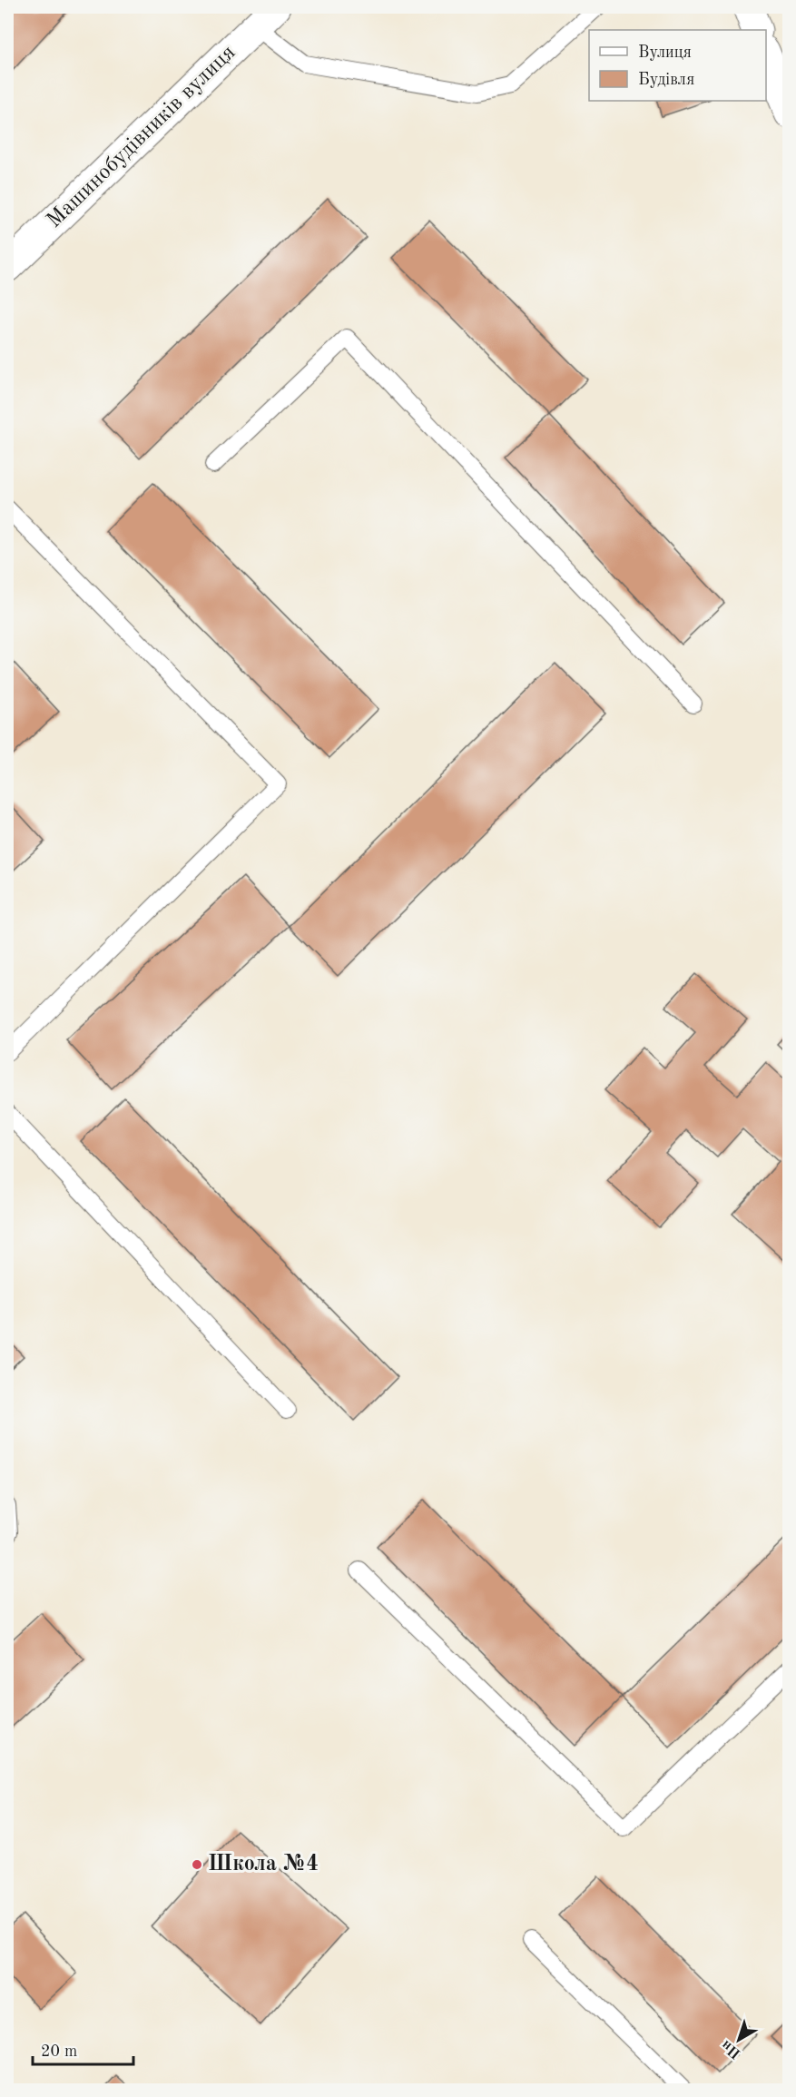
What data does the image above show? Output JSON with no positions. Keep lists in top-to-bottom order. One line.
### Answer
{"streets":{"street":["Машинобудівників вулиця"]},"places":["Школа №4"],"legend":["Вулиця","Будівля"],"scale_bar":"20 m","north":"bottom left"}
